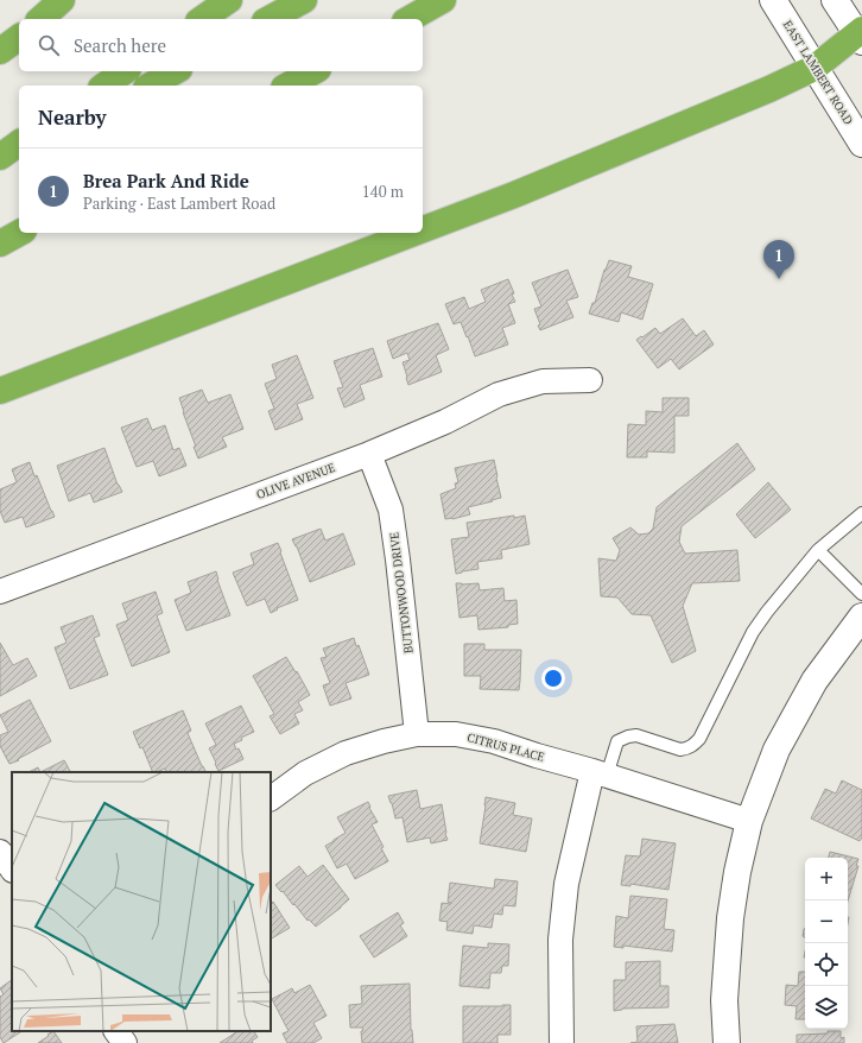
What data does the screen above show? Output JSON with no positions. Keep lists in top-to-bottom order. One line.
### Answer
{"streets":{"main road":["EAST LAMBERT ROAD"],"street":["OLIVE AVENUE","BUTTONWOOD DRIVE","CITRUS PLACE"]},"crossings":[["OLIVE AVENUE","BUTTONWOOD DRIVE"],["BUTTONWOOD DRIVE","CITRUS PLACE"]],"page":{"search":"Search here","heading":"Nearby","list":[{"mark":"1","name":"Brea Park And Ride","note":"Parking · East Lambert Road","value":"140 m"}],"pins":"1","map_buttons":["+","−"]}}
